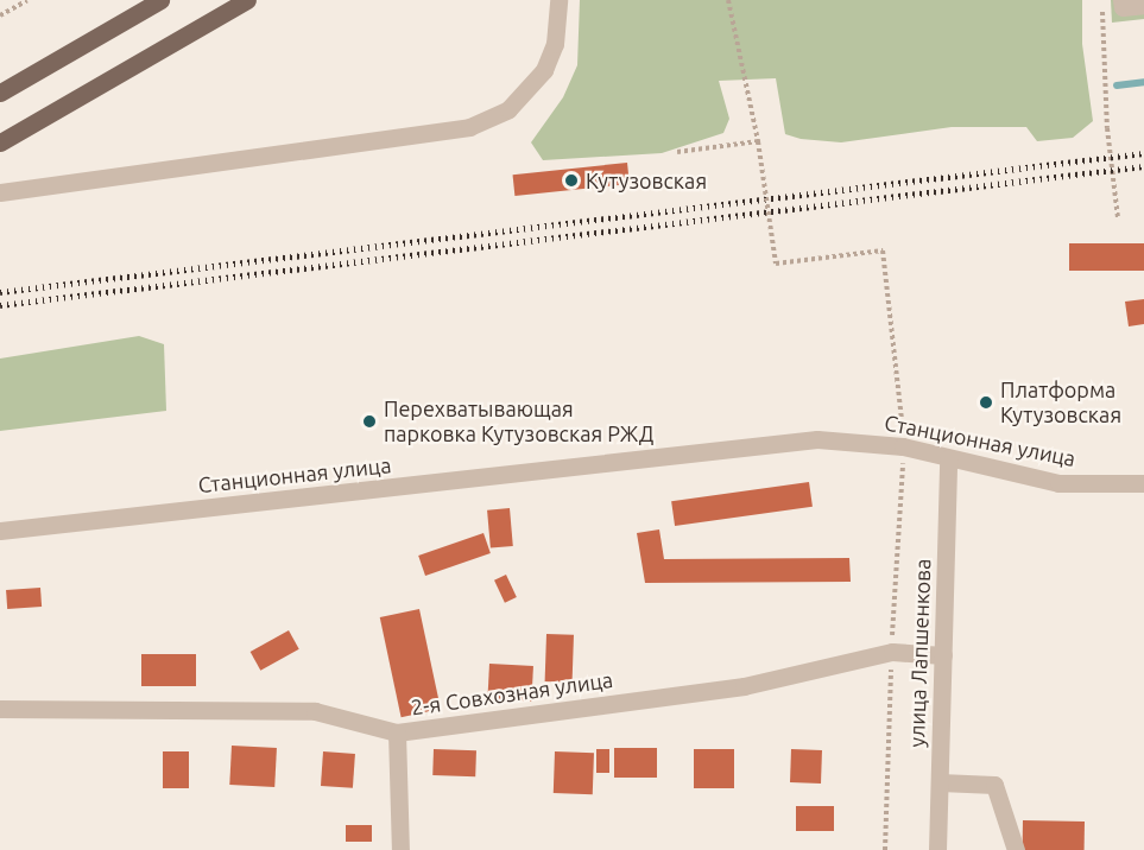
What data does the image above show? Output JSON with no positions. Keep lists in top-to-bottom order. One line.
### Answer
{"streets":{"street":["Станционная улица","улица Лапшенкова","2-я Совхозная улица"]},"crossings":[["Станционная улица","улица Лапшенкова"],["улица Лапшенкова","2-я Совхозная улица"]],"places":["Кутузовская","Платформа Кутузовская","Перехватывающая парковка Кутузовская РЖД"]}
